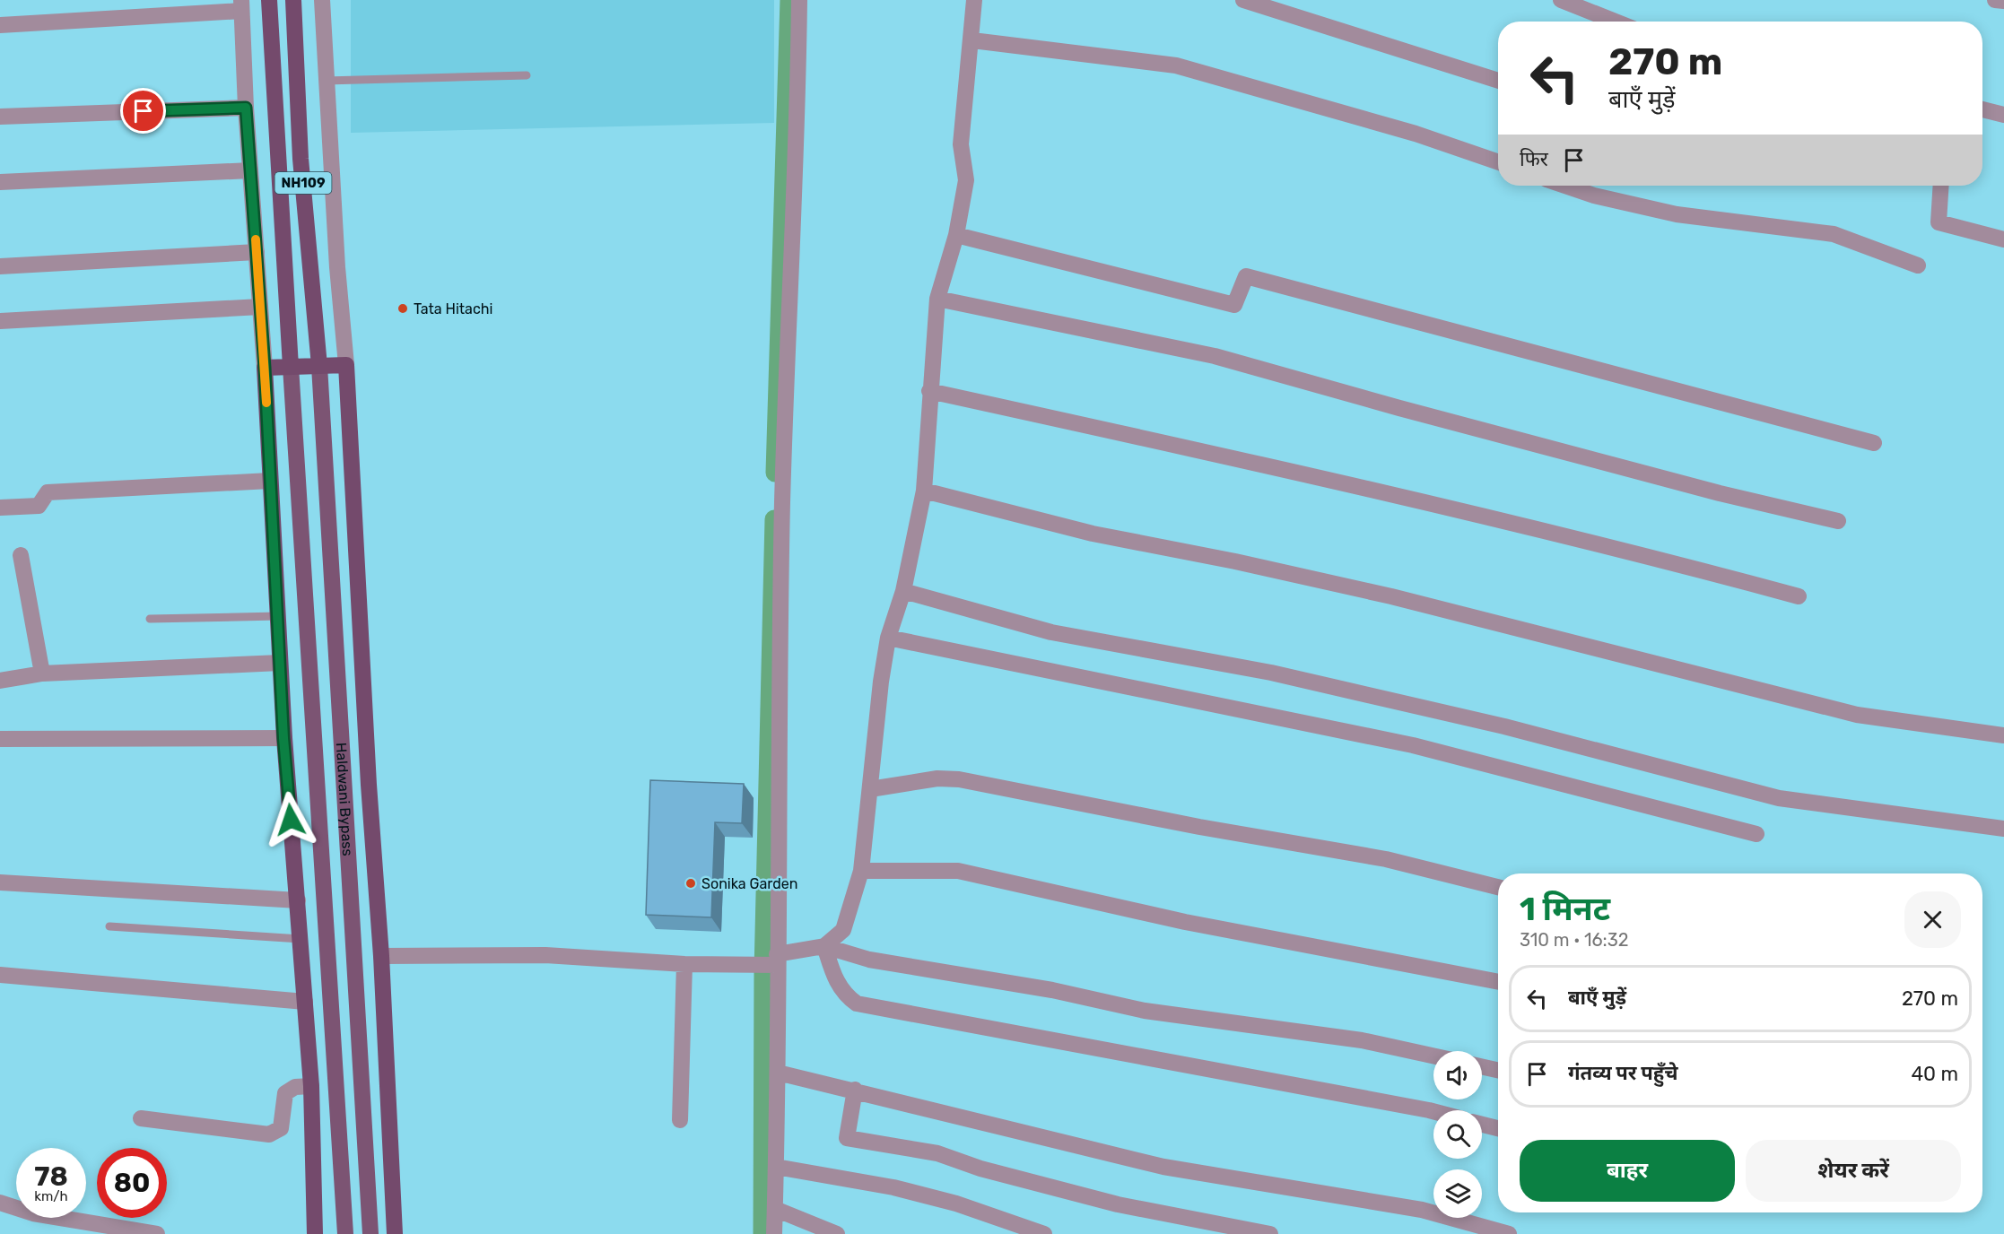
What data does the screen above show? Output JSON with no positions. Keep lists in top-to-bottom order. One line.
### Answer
{"streets":{"highway":["NH109"],"main road":["Haldwani Bypass"]},"crossings":[["NH109","Haldwani Bypass"]],"places":["Tata Hitachi","Sonika Garden"],"page":{"turn":["270 m","बाएँ मुड़ें"],"then":"फिर","heading":["1 मिनट","310 m · 16:32"],"list":[{"name":"बाएँ मुड़ें","value":"270 m"},{"name":"गंतव्य पर पहुँचे","value":"40 m"}],"buttons":["बाहर","शेयर करें"],"speed":"78 km/h","limit":"80"}}
